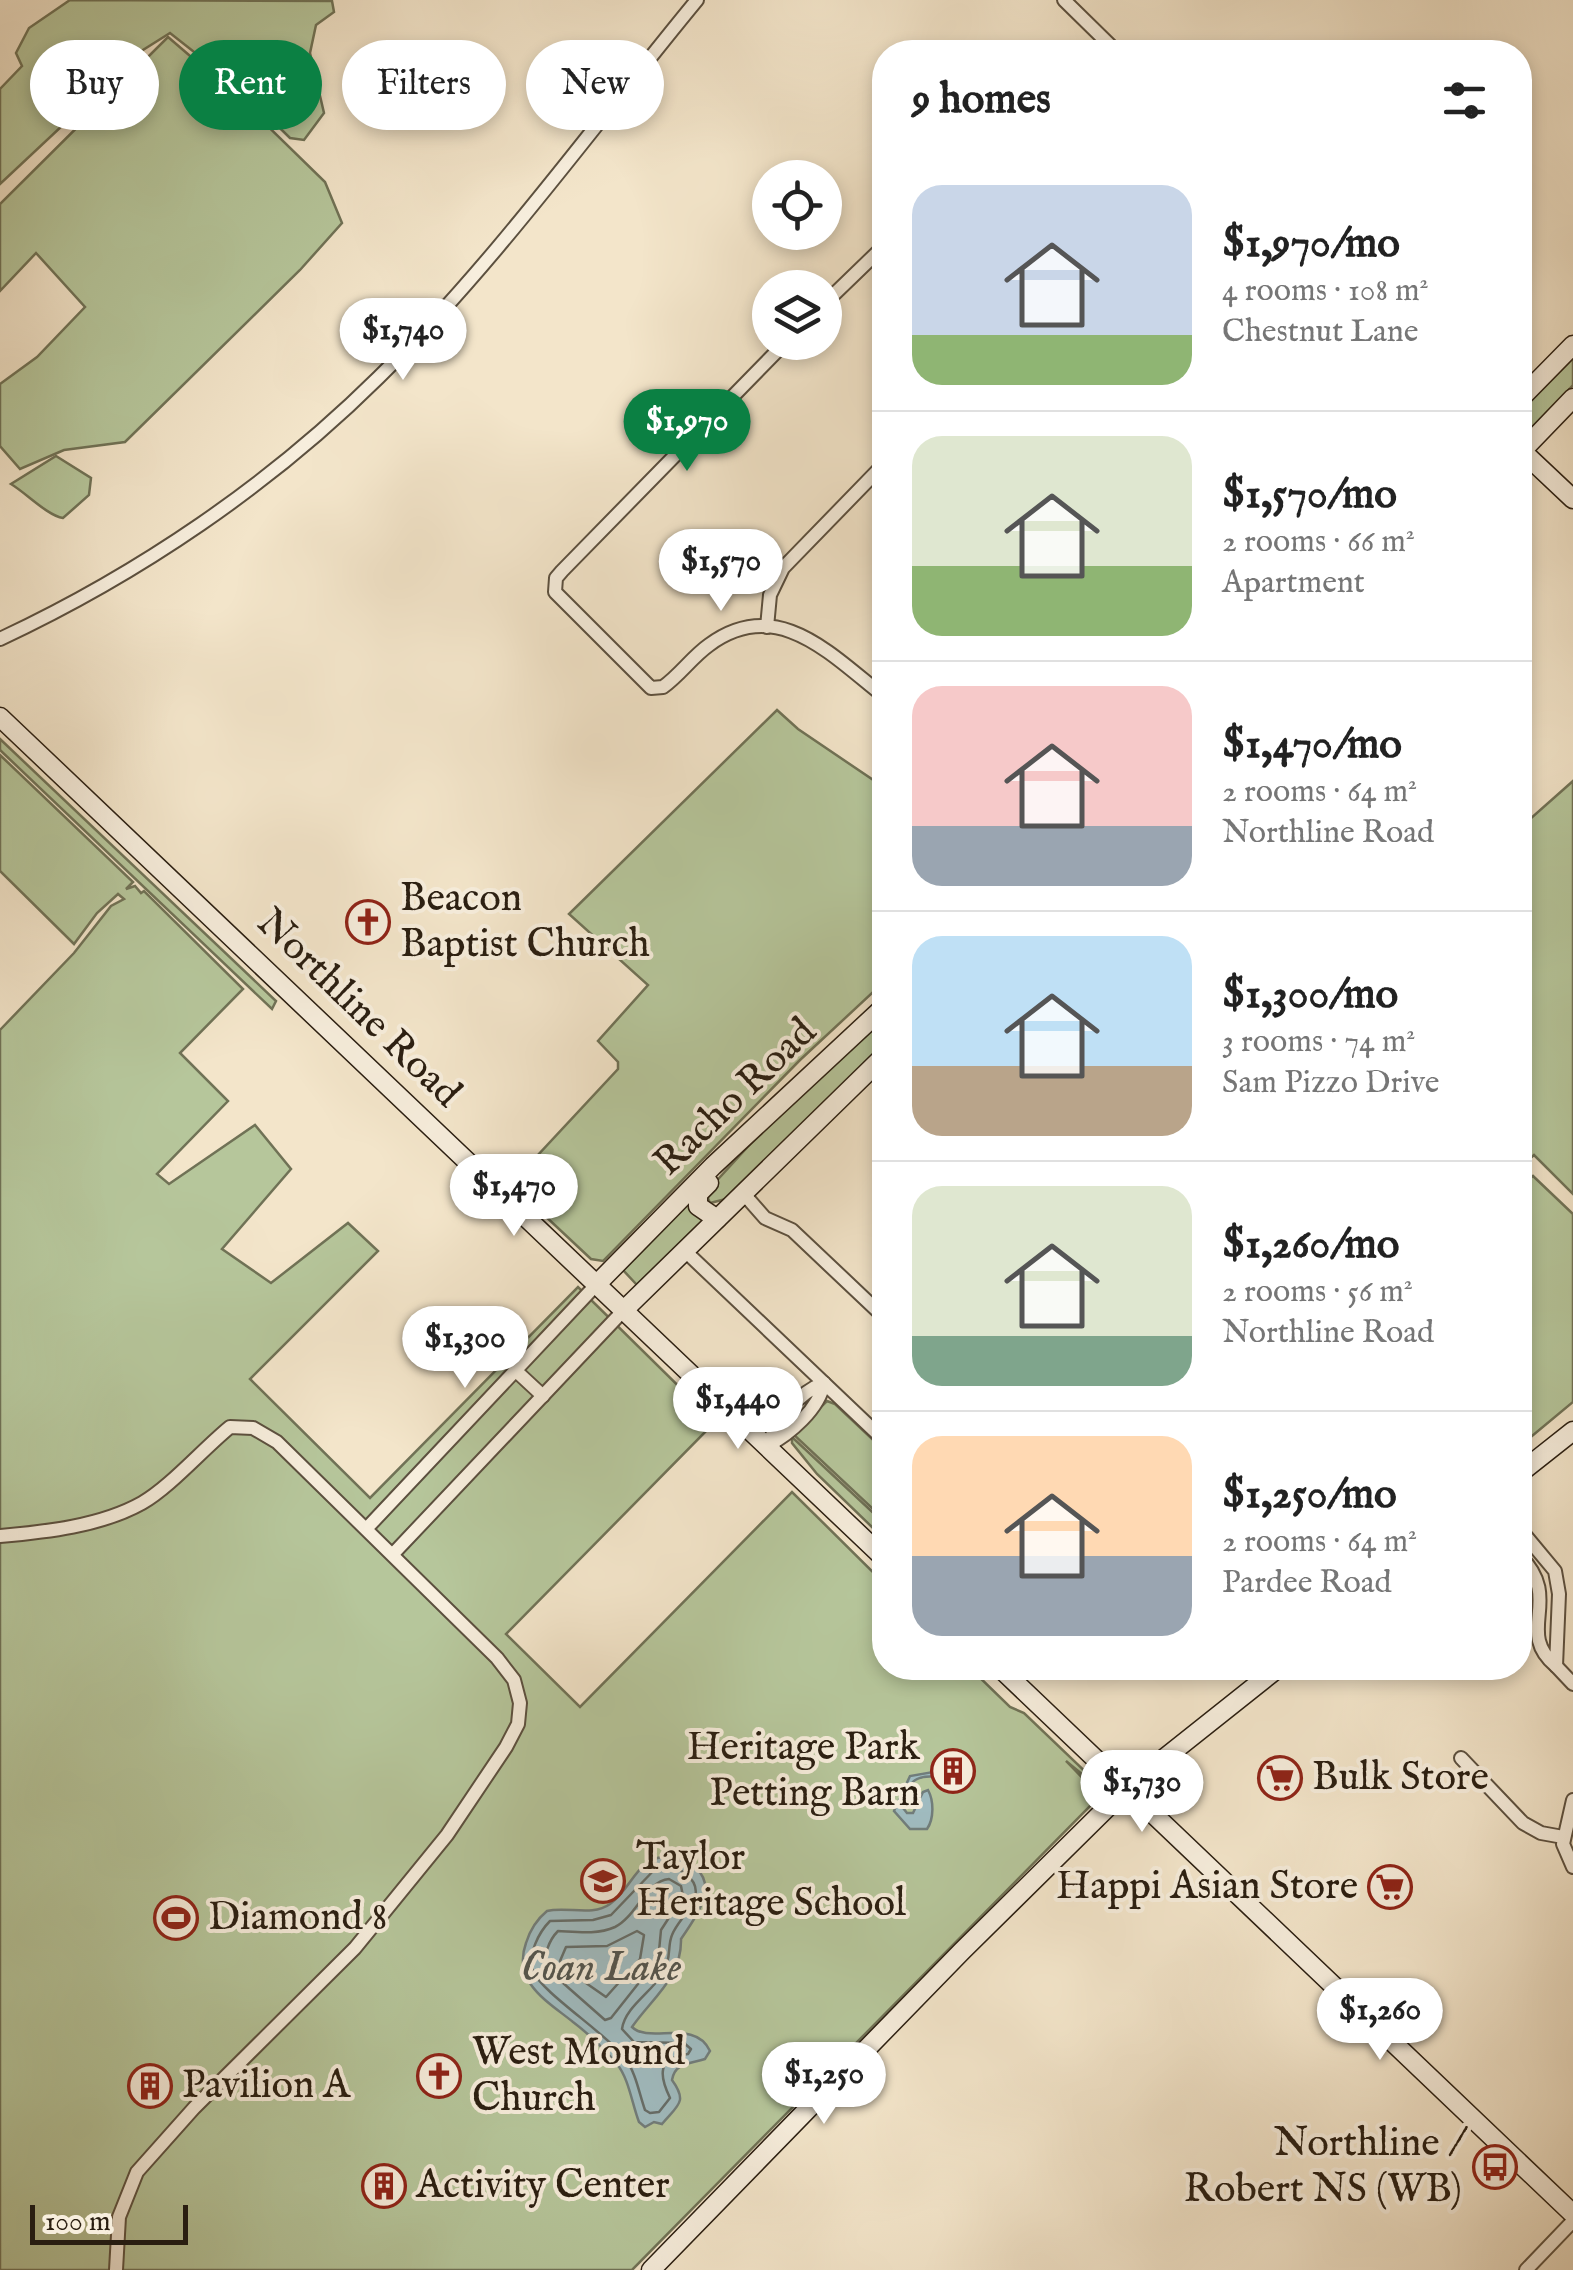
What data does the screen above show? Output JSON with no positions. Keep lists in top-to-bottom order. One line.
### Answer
{"streets":{"main road":["Northline Road","Racho Road"]},"crossings":[["Northline Road","Racho Road"]],"water":["Coan Lake"],"places":{"church":["Beacon Baptist Church","West Mound Church"],"building":["Heritage Park Petting Barn","Pavilion A","Activity Center"],"supermarket":["Bulk Store","Happi Asian Store"],"school or university":["Taylor Heritage School"],"sports":["Diamond 8"],"bus stop":["Northline / Robert NS (WB)"]},"scale_bar":"100 m","page":{"chip":["Buy","Rent","Filters","New"],"heading":"9 homes","list":[{"name":"$1,970/mo","note":"4 rooms · 108 m² · Chestnut Lane"},{"name":"$1,570/mo","note":"2 rooms · 66 m² · Apartment"},{"name":"$1,470/mo","note":"2 rooms · 64 m² · Northline Road"},{"name":"$1,300/mo","note":"3 rooms · 74 m² · Sam Pizzo Drive"},{"name":"$1,260/mo","note":"2 rooms · 56 m² · Northline Road"},{"name":"$1,250/mo","note":"2 rooms · 64 m² · Pardee Road"}],"price":["$1,740","$1,970","$1,570","$1,470","$1,300","$1,440","$1,730","$1,260","$1,250"],"scale":"100 m"}}
